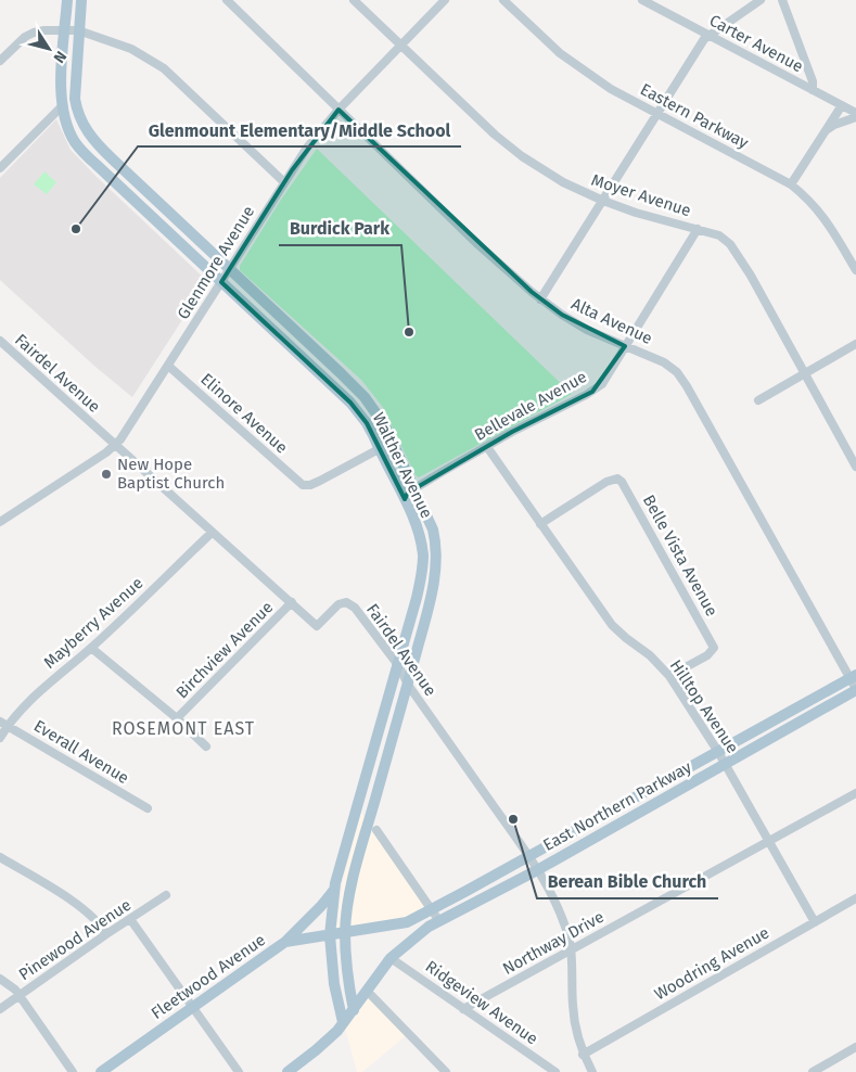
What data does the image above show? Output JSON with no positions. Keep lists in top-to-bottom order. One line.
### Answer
{"streets":{"main road":["Walther Avenue","East Northern Parkway","Fleetwood Avenue"],"street":["Carter Avenue","Eastern Parkway","Moyer Avenue","Glenmore Avenue","Alta Avenue","Fairdel Avenue","Bellevale Avenue","Elinore Avenue","Belle Vista Avenue","Mayberry Avenue","Birchview Avenue","Hilltop Avenue","Everall Avenue","Pinewood Avenue","Northway Drive","Woodring Avenue","Ridgeview Avenue"]},"crossings":[["Moyer Avenue","Glenmore Avenue"],["Moyer Avenue","Bellevale Avenue"],["Glenmore Avenue","Alta Avenue"],["Glenmore Avenue","Fairdel Avenue"],["Glenmore Avenue","Elinore Avenue"],["Glenmore Avenue","Walther Avenue"],["Alta Avenue","Bellevale Avenue"],["Alta Avenue","East Northern Parkway"],["Fairdel Avenue","Walther Avenue"],["Fairdel Avenue","Mayberry Avenue"],["Fairdel Avenue","Birchview Avenue"],["Fairdel Avenue","East Northern Parkway"],["Fairdel Avenue","Northway Drive"],["Fairdel Avenue","Woodring Avenue"],["Bellevale Avenue","Walther Avenue"],["Bellevale Avenue","Hilltop Avenue"],["Elinore Avenue","Walther Avenue"],["Walther Avenue","East Northern Parkway"],["Walther Avenue","Fleetwood Avenue"],["Belle Vista Avenue","Hilltop Avenue"],["Mayberry Avenue","Everall Avenue"],["Hilltop Avenue","East Northern Parkway"],["Hilltop Avenue","Northway Drive"],["Hilltop Avenue","Woodring Avenue"],["East Northern Parkway","Fleetwood Avenue"],["East Northern Parkway","Ridgeview Avenue"],["Northway Drive","Ridgeview Avenue"]],"districts":["ROSEMONT EAST"],"places":["Glenmount Elementary/Middle School","Burdick Park","New Hope Baptist Church","Berean Bible Church"],"north":"bottom right"}
